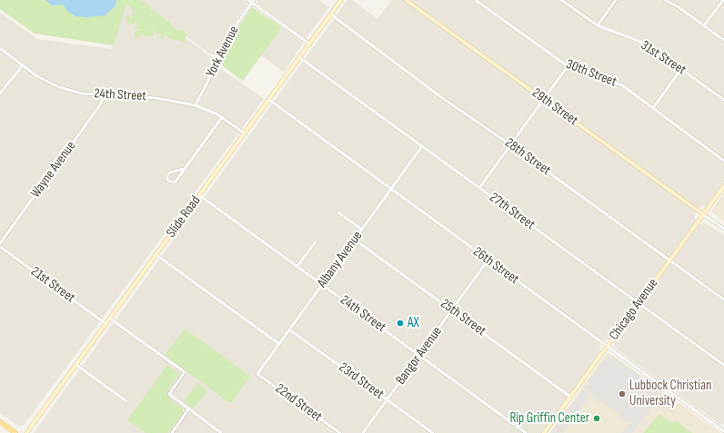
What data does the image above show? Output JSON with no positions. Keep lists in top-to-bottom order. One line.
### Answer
{"streets":{"street":["York Avenue","31st Street","30th Street","24th Street","29th Street","28th Street","Wayne Avenue","27th Street","Slide Road","Albany Avenue","26th Street","21st Street","Chicago Avenue","25th Street","Bangor Avenue","23rd Street","22nd Street"]},"crossings":[["York Avenue","24th Street"],["24th Street","Wayne Avenue"],["24th Street","Slide Road"],["24th Street","Albany Avenue"],["24th Street","Bangor Avenue"],["29th Street","Chicago Avenue"],["28th Street","Slide Road"],["28th Street","Chicago Avenue"],["27th Street","Slide Road"],["27th Street","Albany Avenue"],["27th Street","Chicago Avenue"],["Slide Road","26th Street"],["Slide Road","21st Street"],["Albany Avenue","26th Street"],["Albany Avenue","25th Street"],["Albany Avenue","23rd Street"],["Albany Avenue","22nd Street"],["26th Street","Chicago Avenue"],["26th Street","Bangor Avenue"],["Chicago Avenue","25th Street"],["25th Street","Bangor Avenue"],["Bangor Avenue","23rd Street"]],"places":["AX","Lubbock Christian University","Rip Griffin Center"]}
